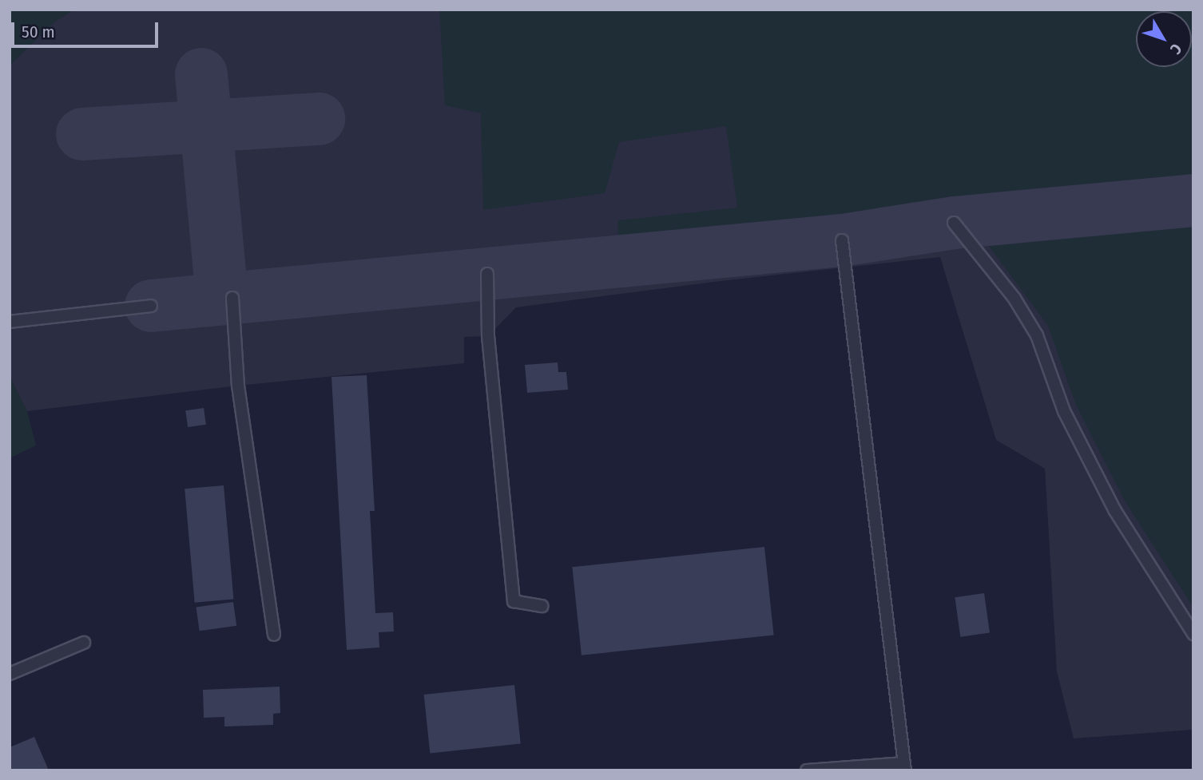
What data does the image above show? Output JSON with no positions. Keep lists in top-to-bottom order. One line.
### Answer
{"scale_bar":"50 m","north":"bottom right"}
